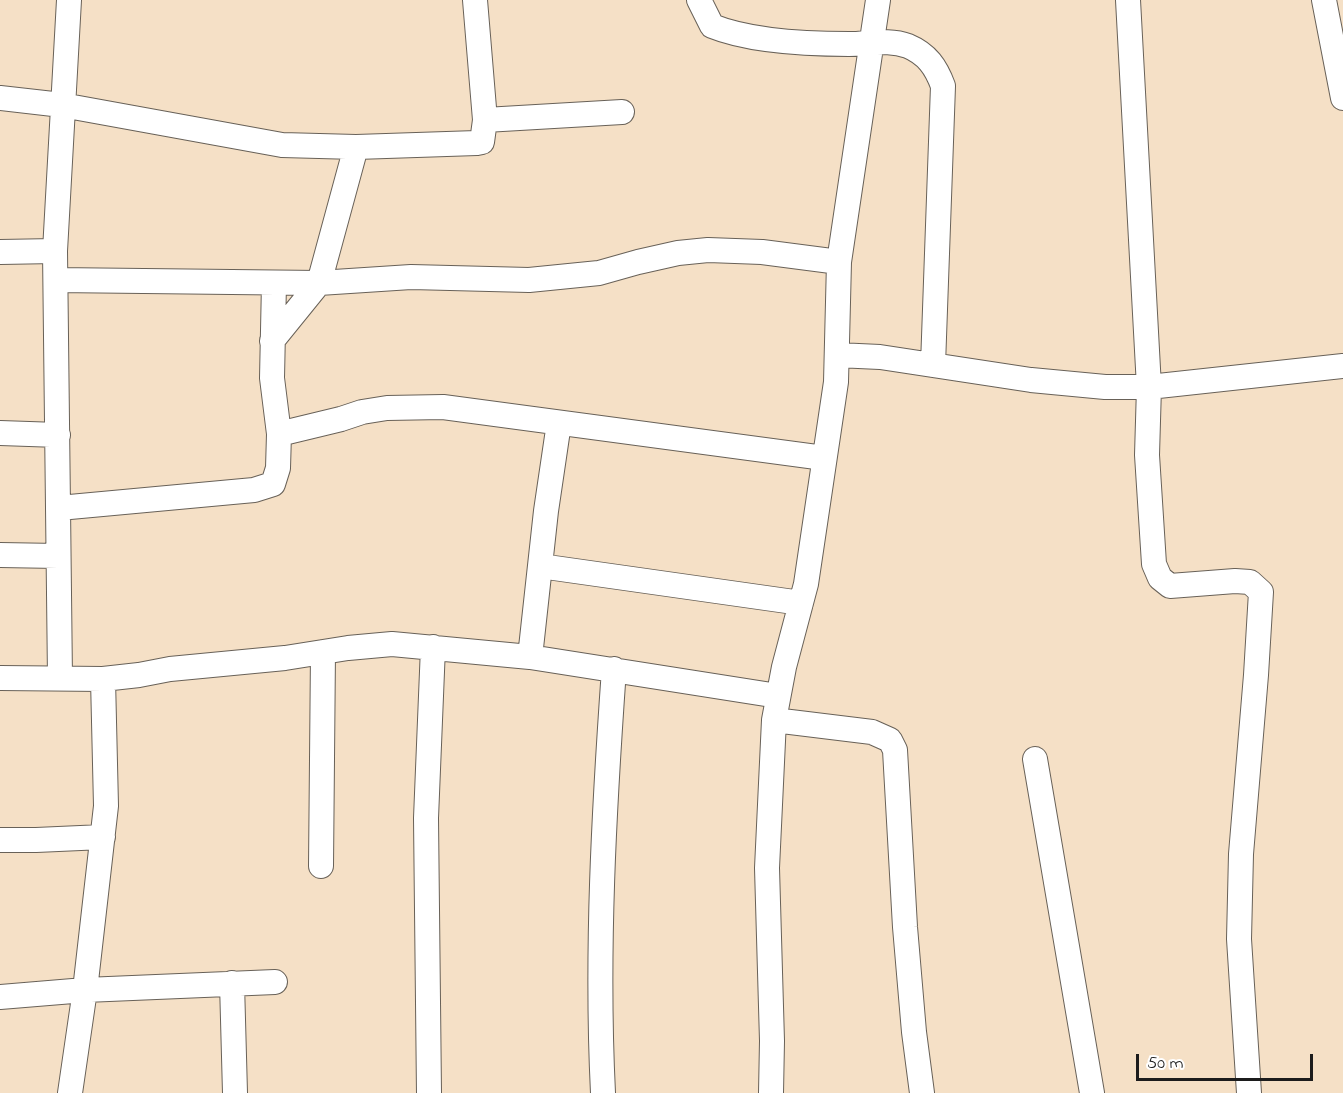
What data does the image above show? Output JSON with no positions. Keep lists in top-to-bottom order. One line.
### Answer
{"scale_bar":"50 m"}
